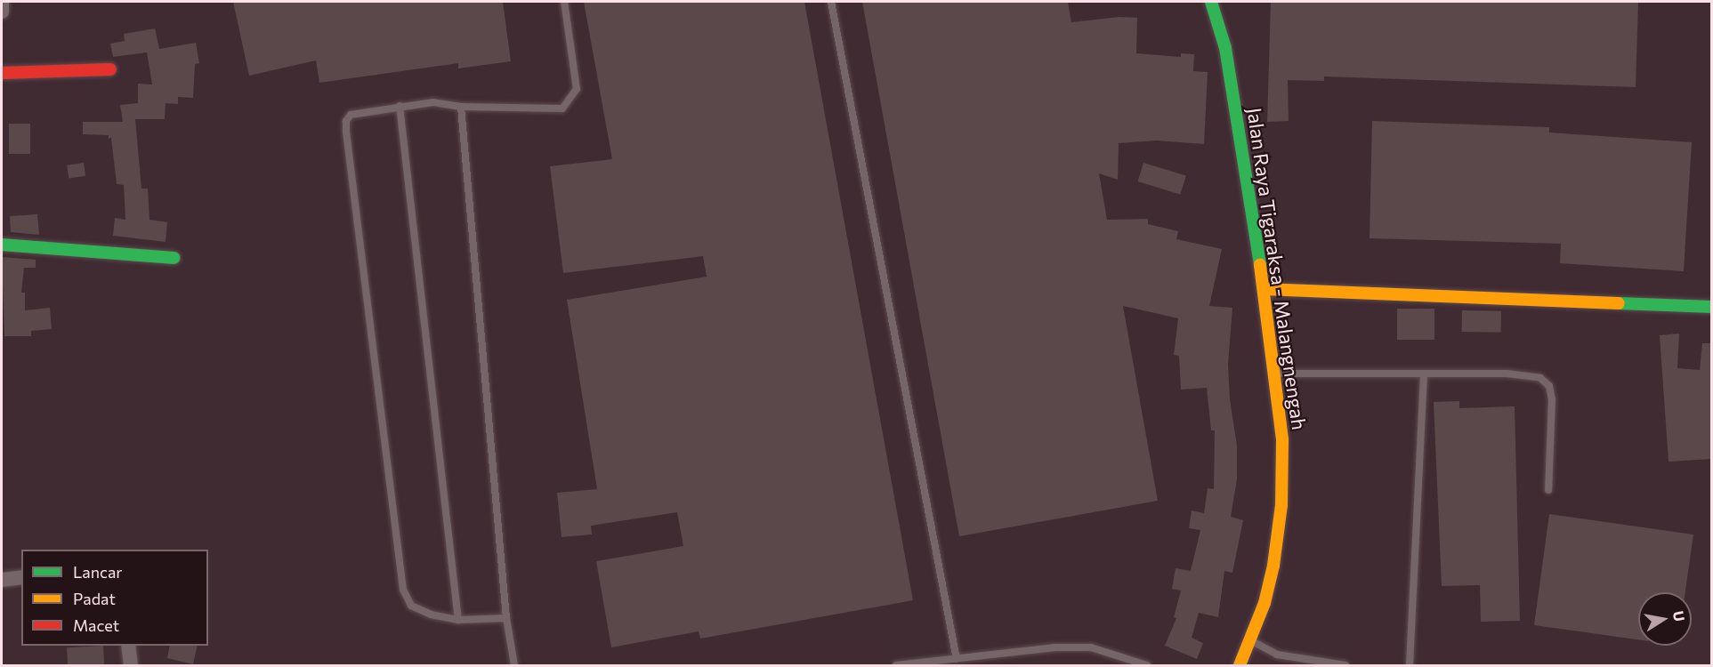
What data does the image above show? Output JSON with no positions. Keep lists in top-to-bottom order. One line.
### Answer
{"streets":{"street":["Jalan Raya Tigaraksa - Malangnengah"]},"legend":["Lancar","Padat","Macet"],"north":"right"}
